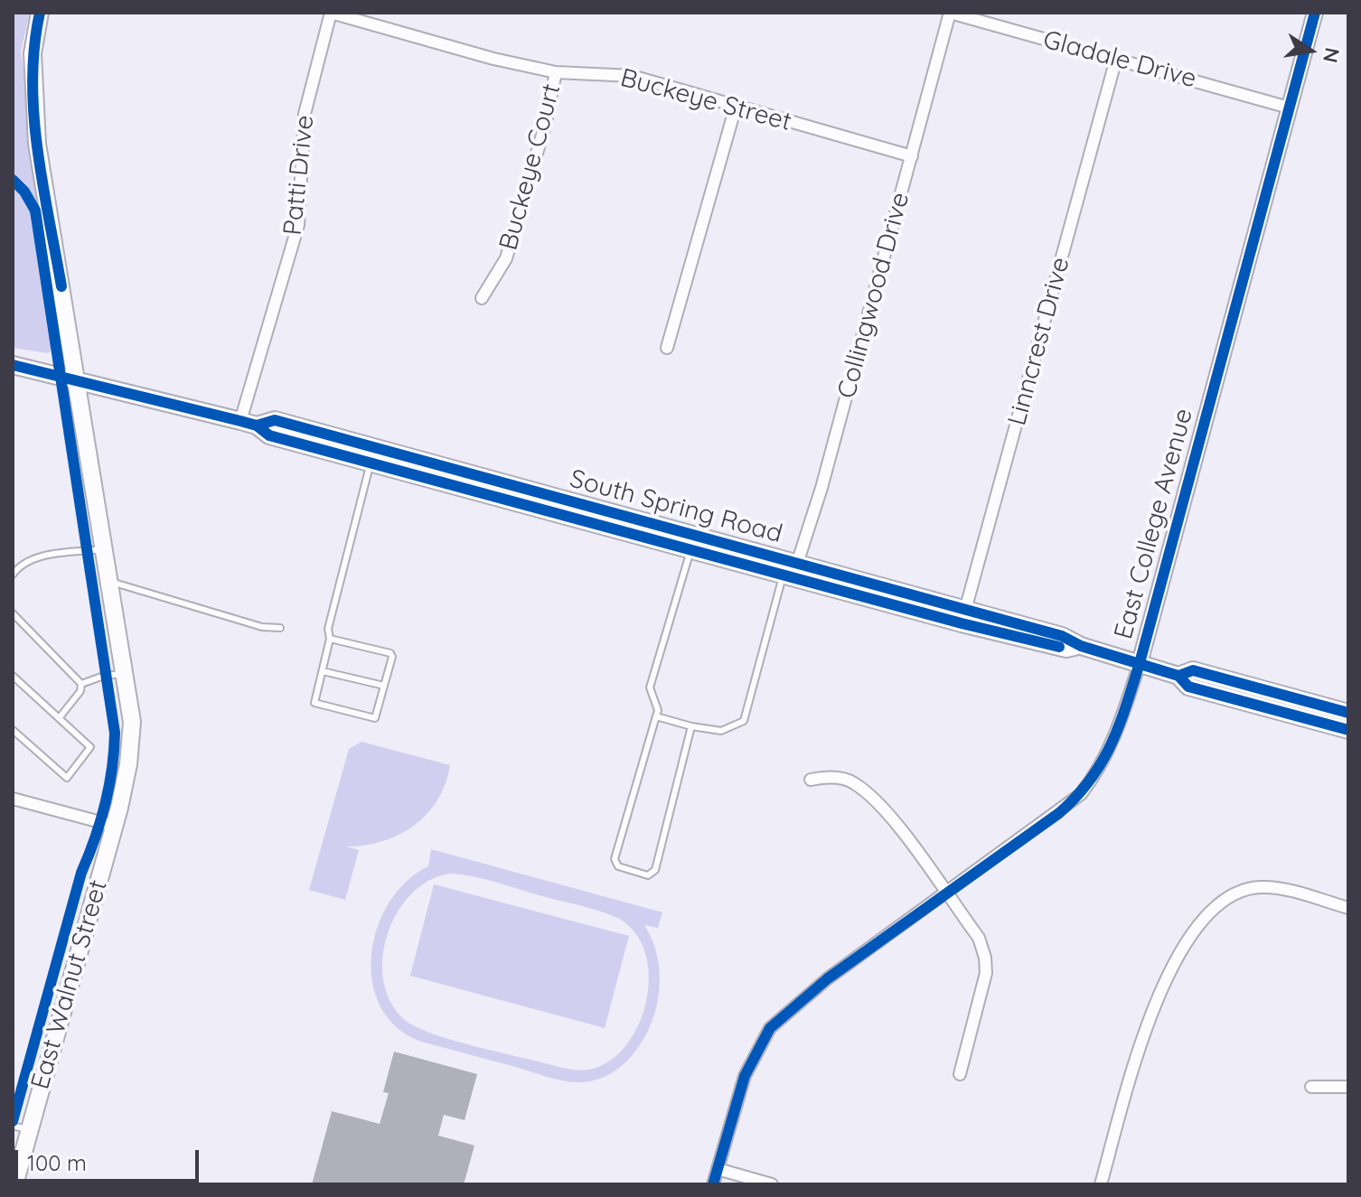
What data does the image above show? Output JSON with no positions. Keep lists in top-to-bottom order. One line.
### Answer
{"streets":{"main road":["South Spring Road","East Walnut Street"],"street":["Gladale Drive","Buckeye Street","Buckeye Court","Patti Drive","Collingwood Drive","Linncrest Drive","East College Avenue"]},"crossings":[["Gladale Drive","Collingwood Drive"],["Gladale Drive","Linncrest Drive"],["Gladale Drive","East College Avenue"],["Buckeye Street","Buckeye Court"],["Buckeye Street","Patti Drive"],["Buckeye Street","Collingwood Drive"],["Patti Drive","South Spring Road"],["Collingwood Drive","South Spring Road"],["Linncrest Drive","South Spring Road"],["South Spring Road","East College Avenue"],["South Spring Road","East Walnut Street"]],"scale_bar":"100 m","north":"right"}
